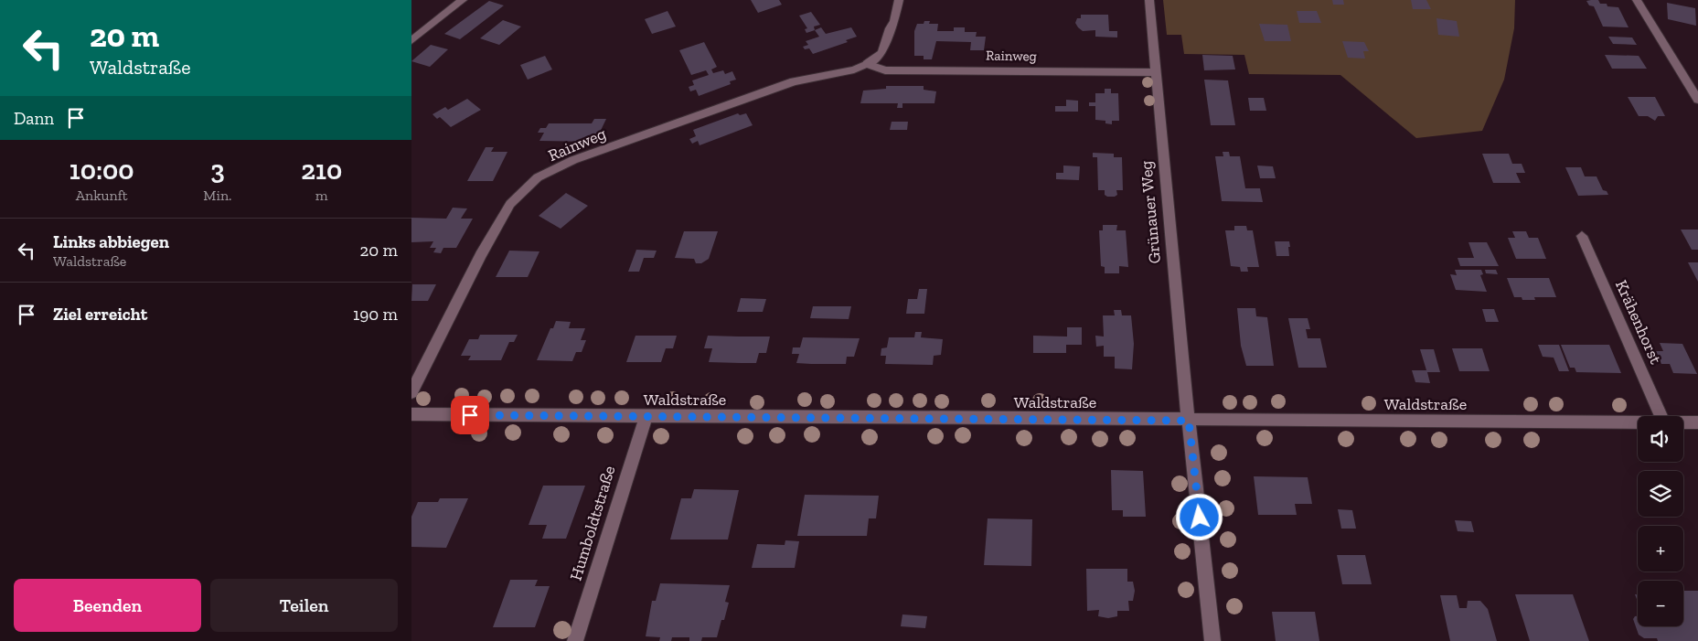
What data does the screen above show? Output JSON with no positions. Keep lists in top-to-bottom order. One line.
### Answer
{"streets":{"street":["Rainweg","Grünauer Weg","Krähenhorst","Waldstraße","Humboldtstraße"]},"crossings":[["Rainweg","Grünauer Weg"],["Grünauer Weg","Waldstraße"],["Waldstraße","Humboldtstraße"]],"page":{"turn":["20 m","Waldstraße"],"then":"Dann","eta":["10:00","Ankunft","3","Min.","210","m"],"list":[{"name":"Links abbiegen","note":"Waldstraße","value":"20 m"},{"name":"Ziel erreicht","value":"190 m"}],"map_buttons":["+","−"],"buttons":["Beenden","Teilen"]}}
